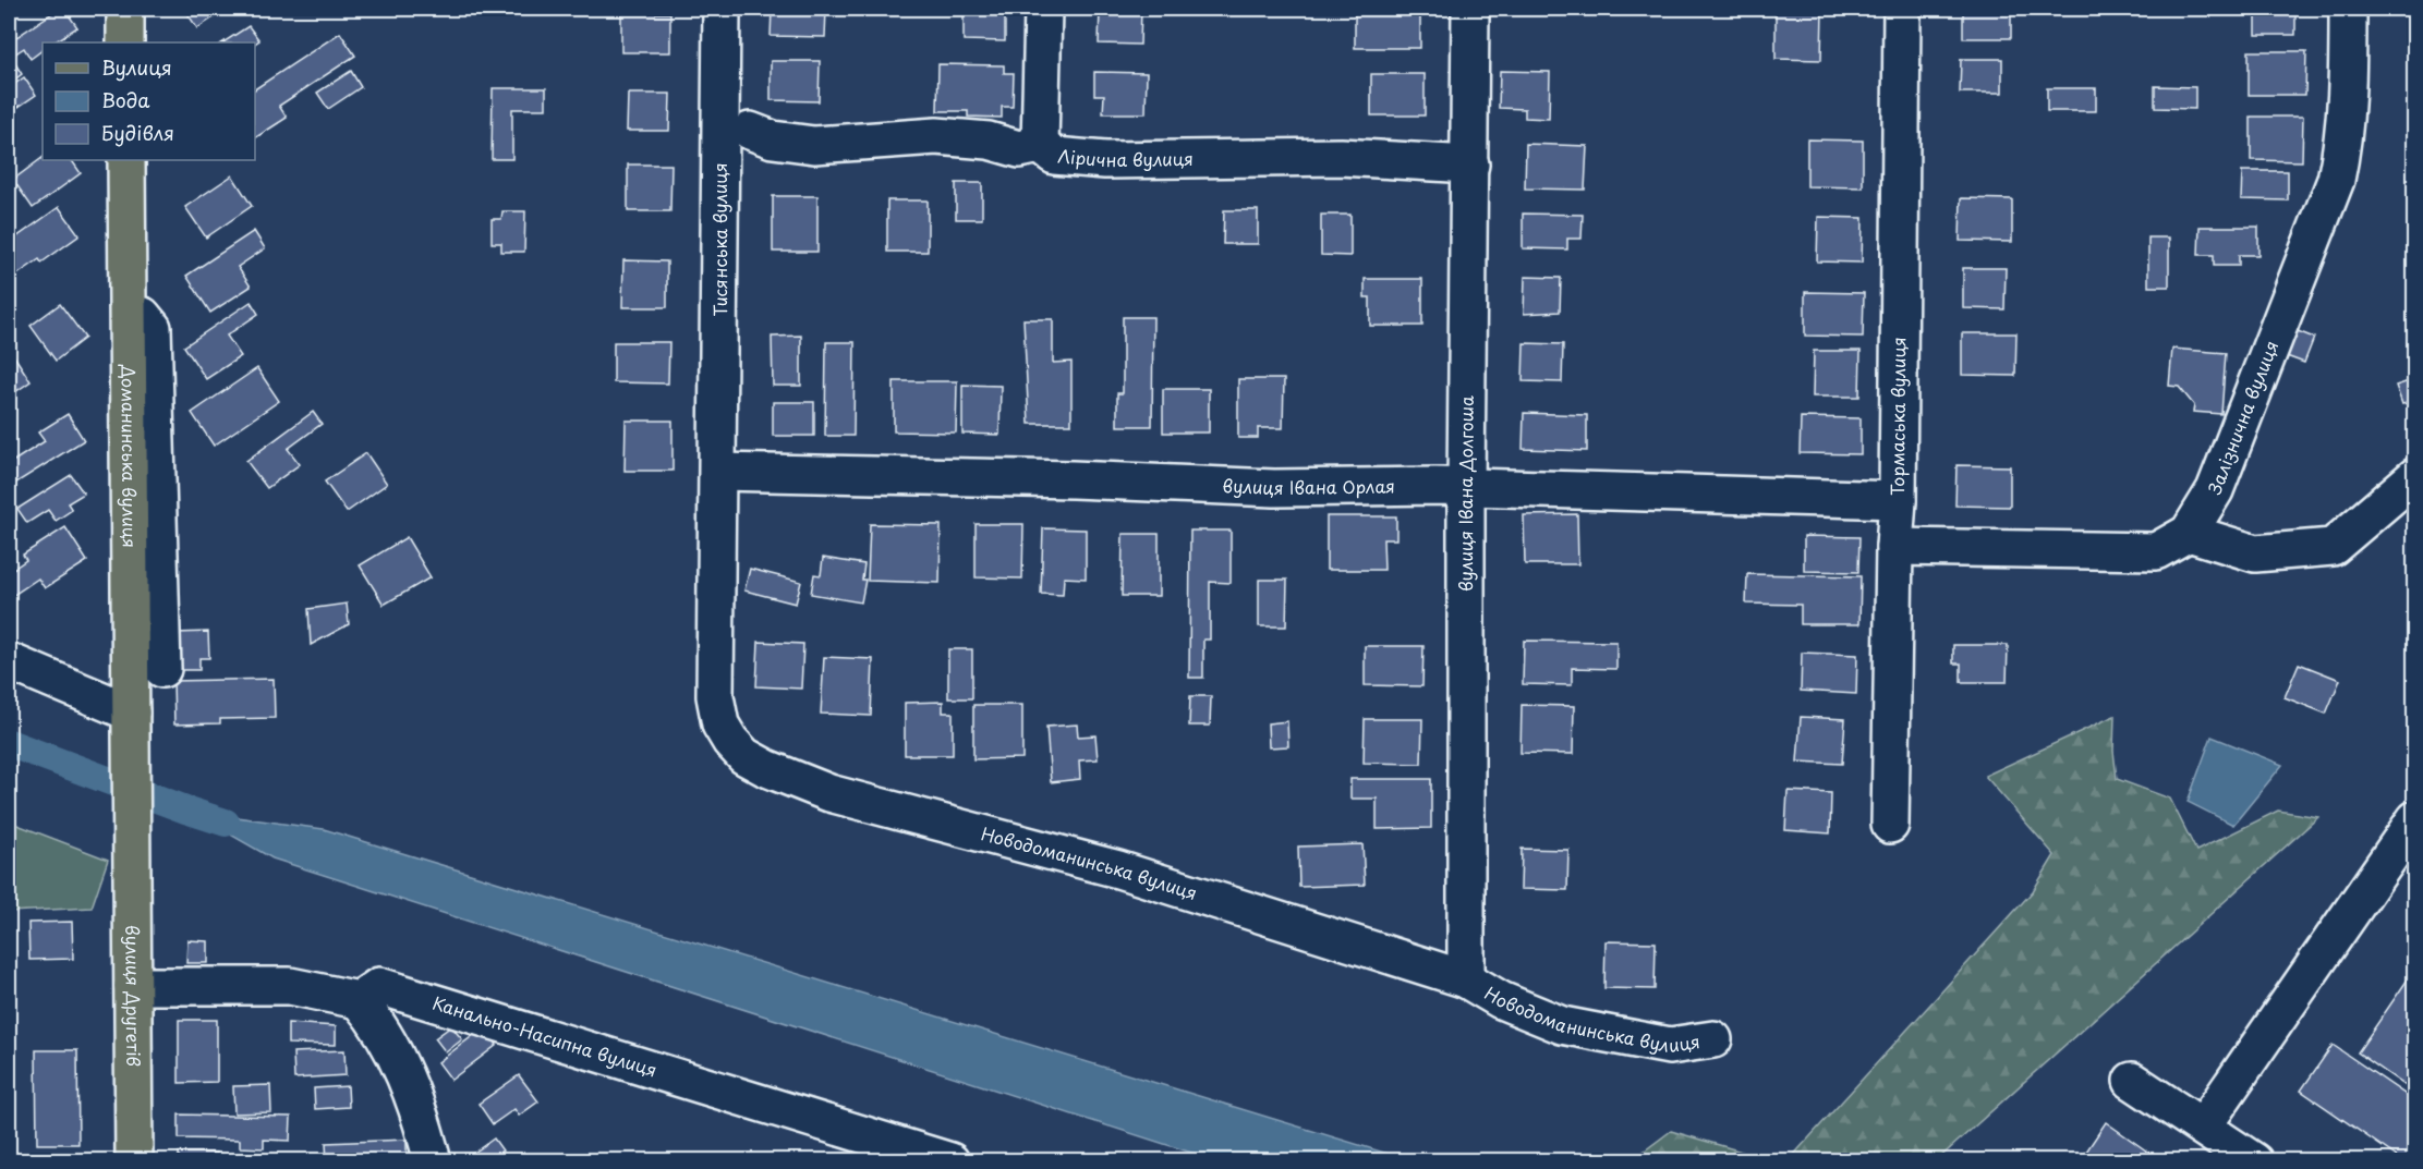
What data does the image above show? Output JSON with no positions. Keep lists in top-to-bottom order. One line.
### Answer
{"streets":{"main road":["Доманинська вулиця","вулиця Другетів"],"street":["Лірична вулиця","Тисянська вулиця","Тормаська вулиця","Залізнична вулиця","вулиця Івана Орлая","вулиця Івана Долгоша","Новодоманинська вулиця","Канально-Насипна вулиця"]},"crossings":[["Лірична вулиця","вулиця Івана Долгоша"],["Тисянська вулиця","вулиця Івана Орлая"],["Тисянська вулиця","Новодоманинська вулиця"],["Тормаська вулиця","Залізнична вулиця"],["Тормаська вулиця","вулиця Івана Орлая"],["Доманинська вулиця","вулиця Другетів"],["вулиця Івана Орлая","вулиця Івана Долгоша"],["вулиця Івана Орлая","Новодоманинська вулиця"],["вулиця Івана Долгоша","Новодоманинська вулиця"]],"legend":["Вулиця","Вода","Будівля"]}
